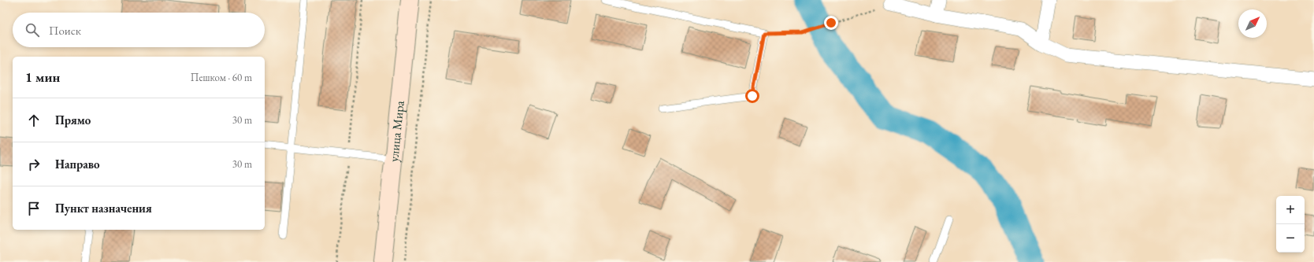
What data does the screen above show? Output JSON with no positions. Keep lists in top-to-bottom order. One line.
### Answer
{"streets":{"street":["улица Мира"]},"north":"top right","page":{"search":"Поиск","heading":["1 мин","Пешком · 60 m"],"list":[["Прямо","30 m"],["Направо","30 m"],"Пункт назначения"],"map_buttons":["+","−"]}}
